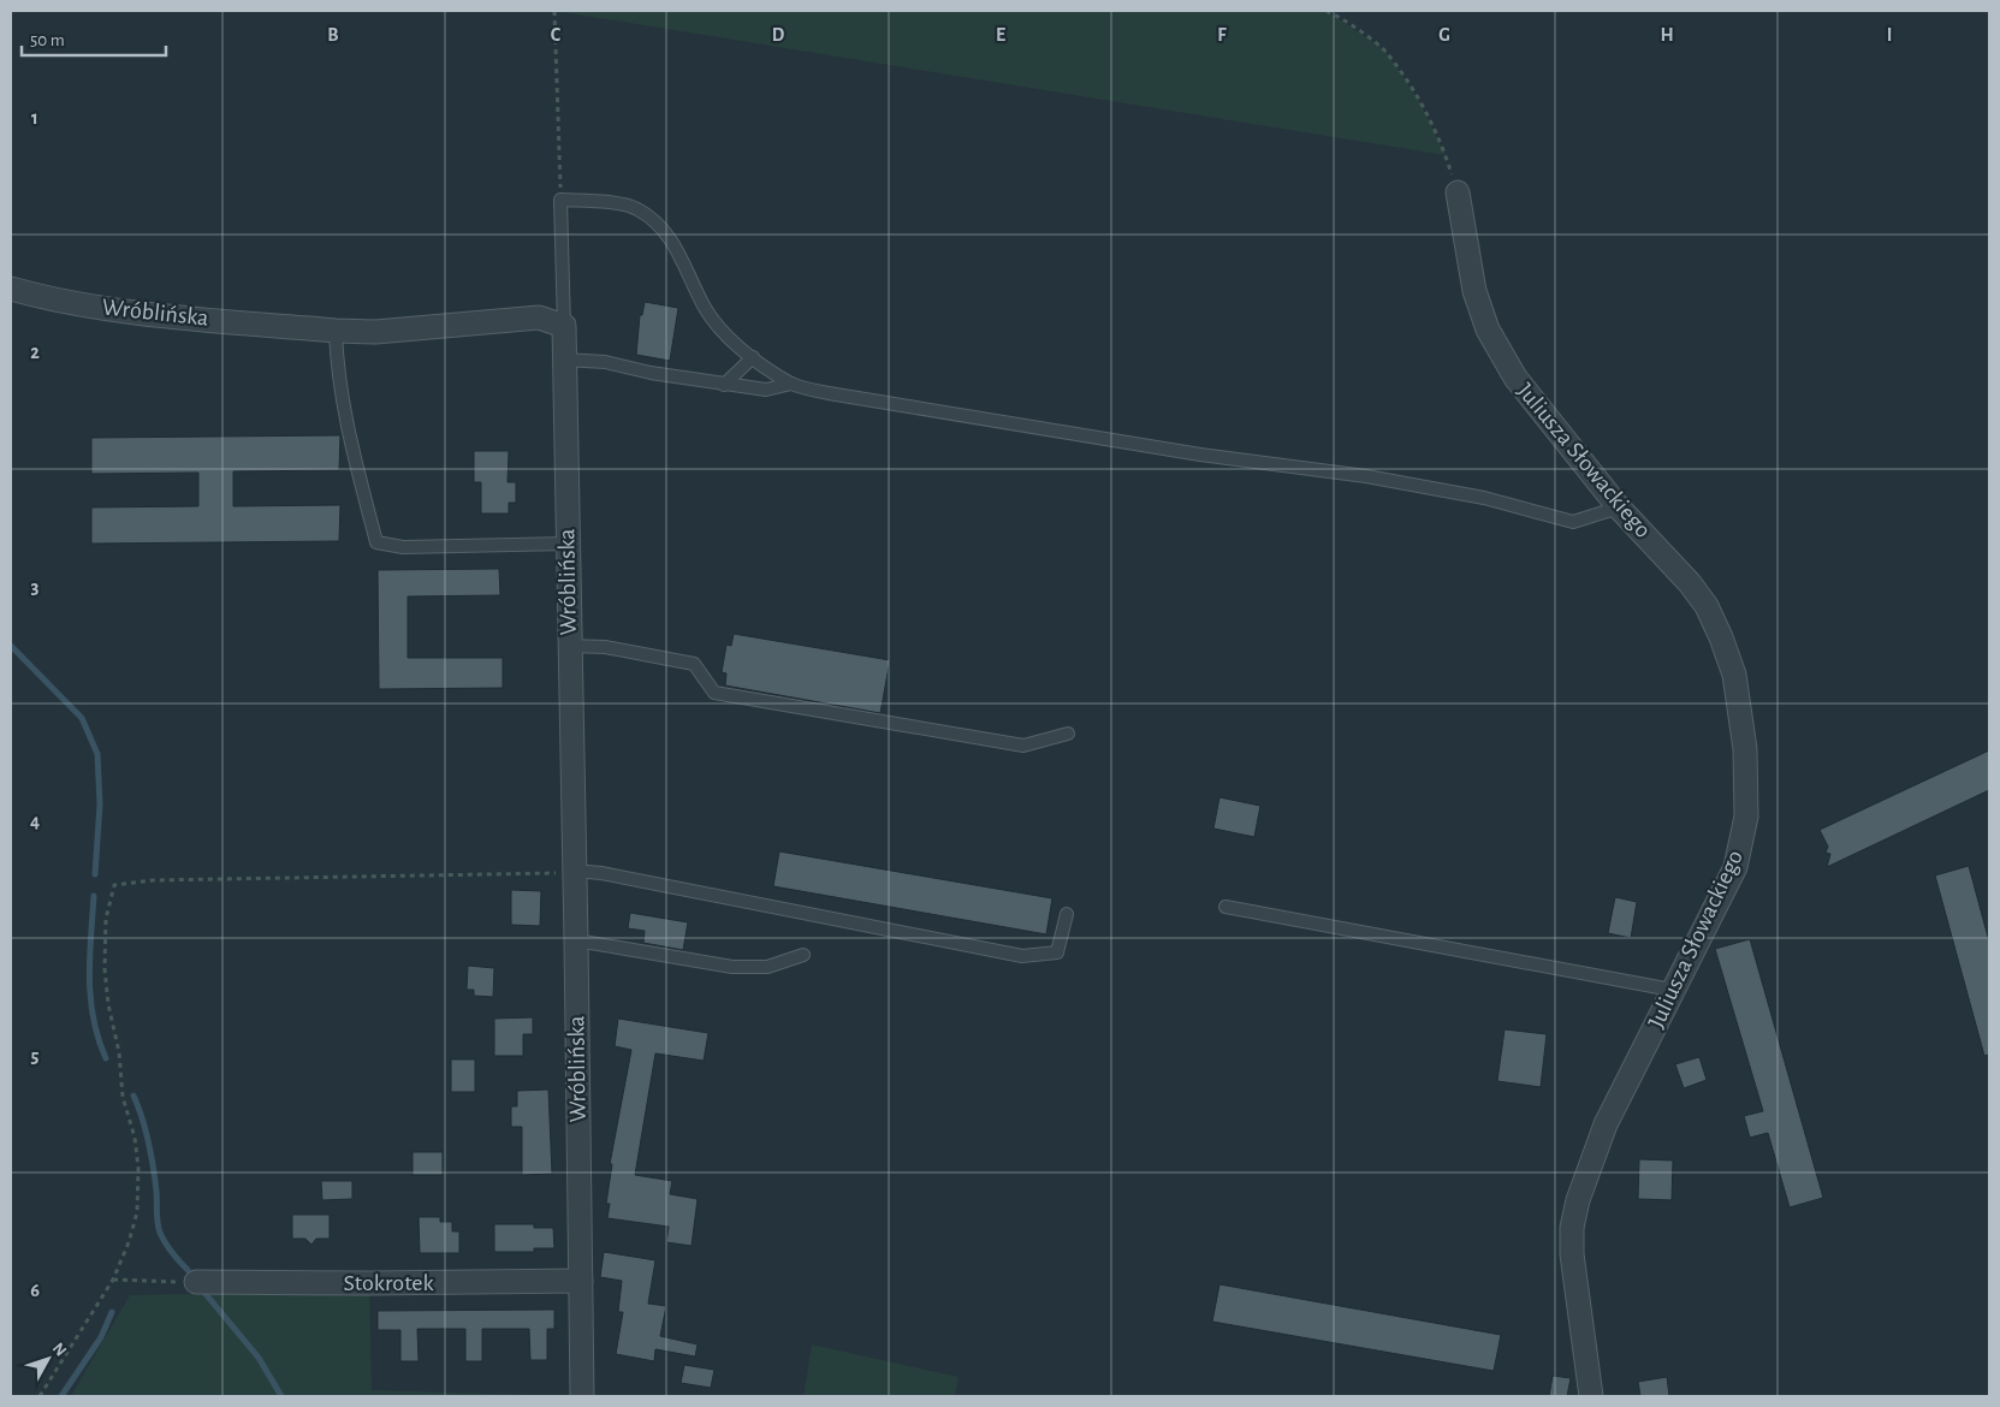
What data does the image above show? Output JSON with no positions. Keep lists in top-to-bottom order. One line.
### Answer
{"streets":{"street":["Wróblińska","Juliusza Słowackiego","Stokrotek"]},"crossings":[["Wróblińska","Stokrotek"]],"scale_bar":"50 m","north":"top right","grid":{"columns":["B","C","D","E","F","G","H","I"],"rows":["1","2","3","4","5","6"]}}
